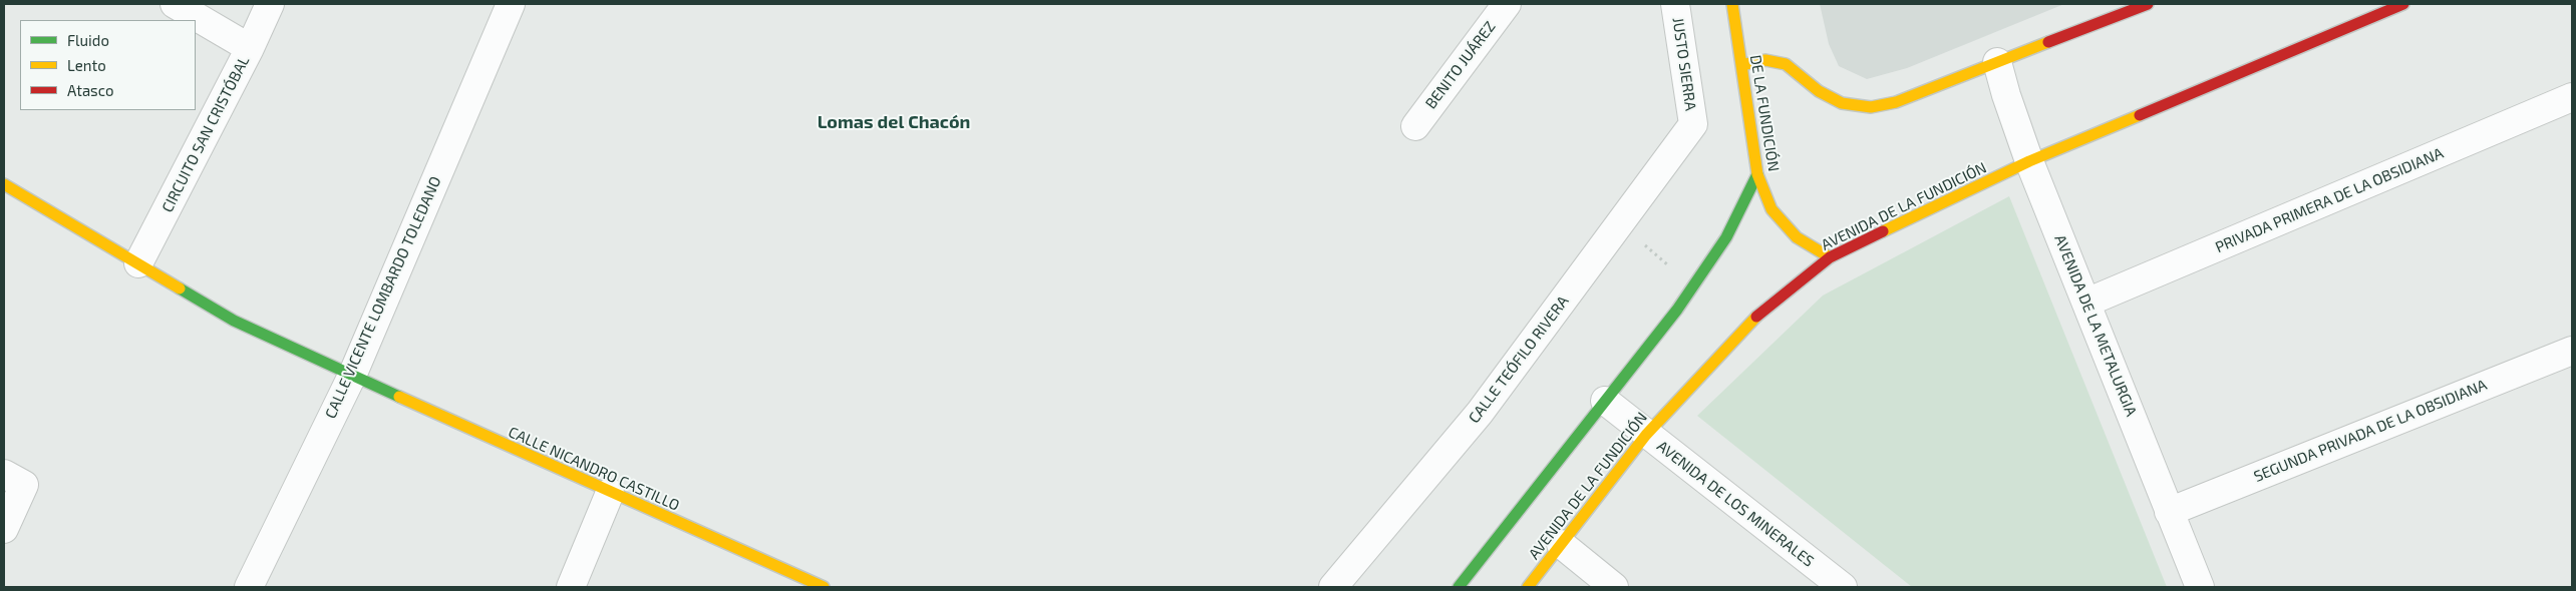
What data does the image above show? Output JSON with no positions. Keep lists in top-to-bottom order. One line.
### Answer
{"streets":{"street":["JUSTO SIERRA","BENITO JUÁREZ","DE LA FUNDICIÓN","CIRCUITO SAN CRISTÓBAL","PRIVADA PRIMERA DE LA OBSIDIANA","AVENIDA DE LA FUNDICIÓN","CALLE VICENTE LOMBARDO TOLEDANO","AVENIDA DE LA METALURGIA","CALLE TEÓFILO RIVERA","SEGUNDA PRIVADA DE LA OBSIDIANA","CALLE NICANDRO CASTILLO","AVENIDA DE LOS MINERALES"]},"crossings":[["JUSTO SIERRA","CALLE TEÓFILO RIVERA"],["DE LA FUNDICIÓN","AVENIDA DE LA FUNDICIÓN"],["PRIVADA PRIMERA DE LA OBSIDIANA","AVENIDA DE LA METALURGIA"],["AVENIDA DE LA FUNDICIÓN","AVENIDA DE LA METALURGIA"],["AVENIDA DE LA FUNDICIÓN","AVENIDA DE LOS MINERALES"],["CALLE VICENTE LOMBARDO TOLEDANO","CALLE NICANDRO CASTILLO"],["AVENIDA DE LA METALURGIA","SEGUNDA PRIVADA DE LA OBSIDIANA"]],"districts":["Lomas del Chacón"],"legend":["Fluido","Lento","Atasco"]}
